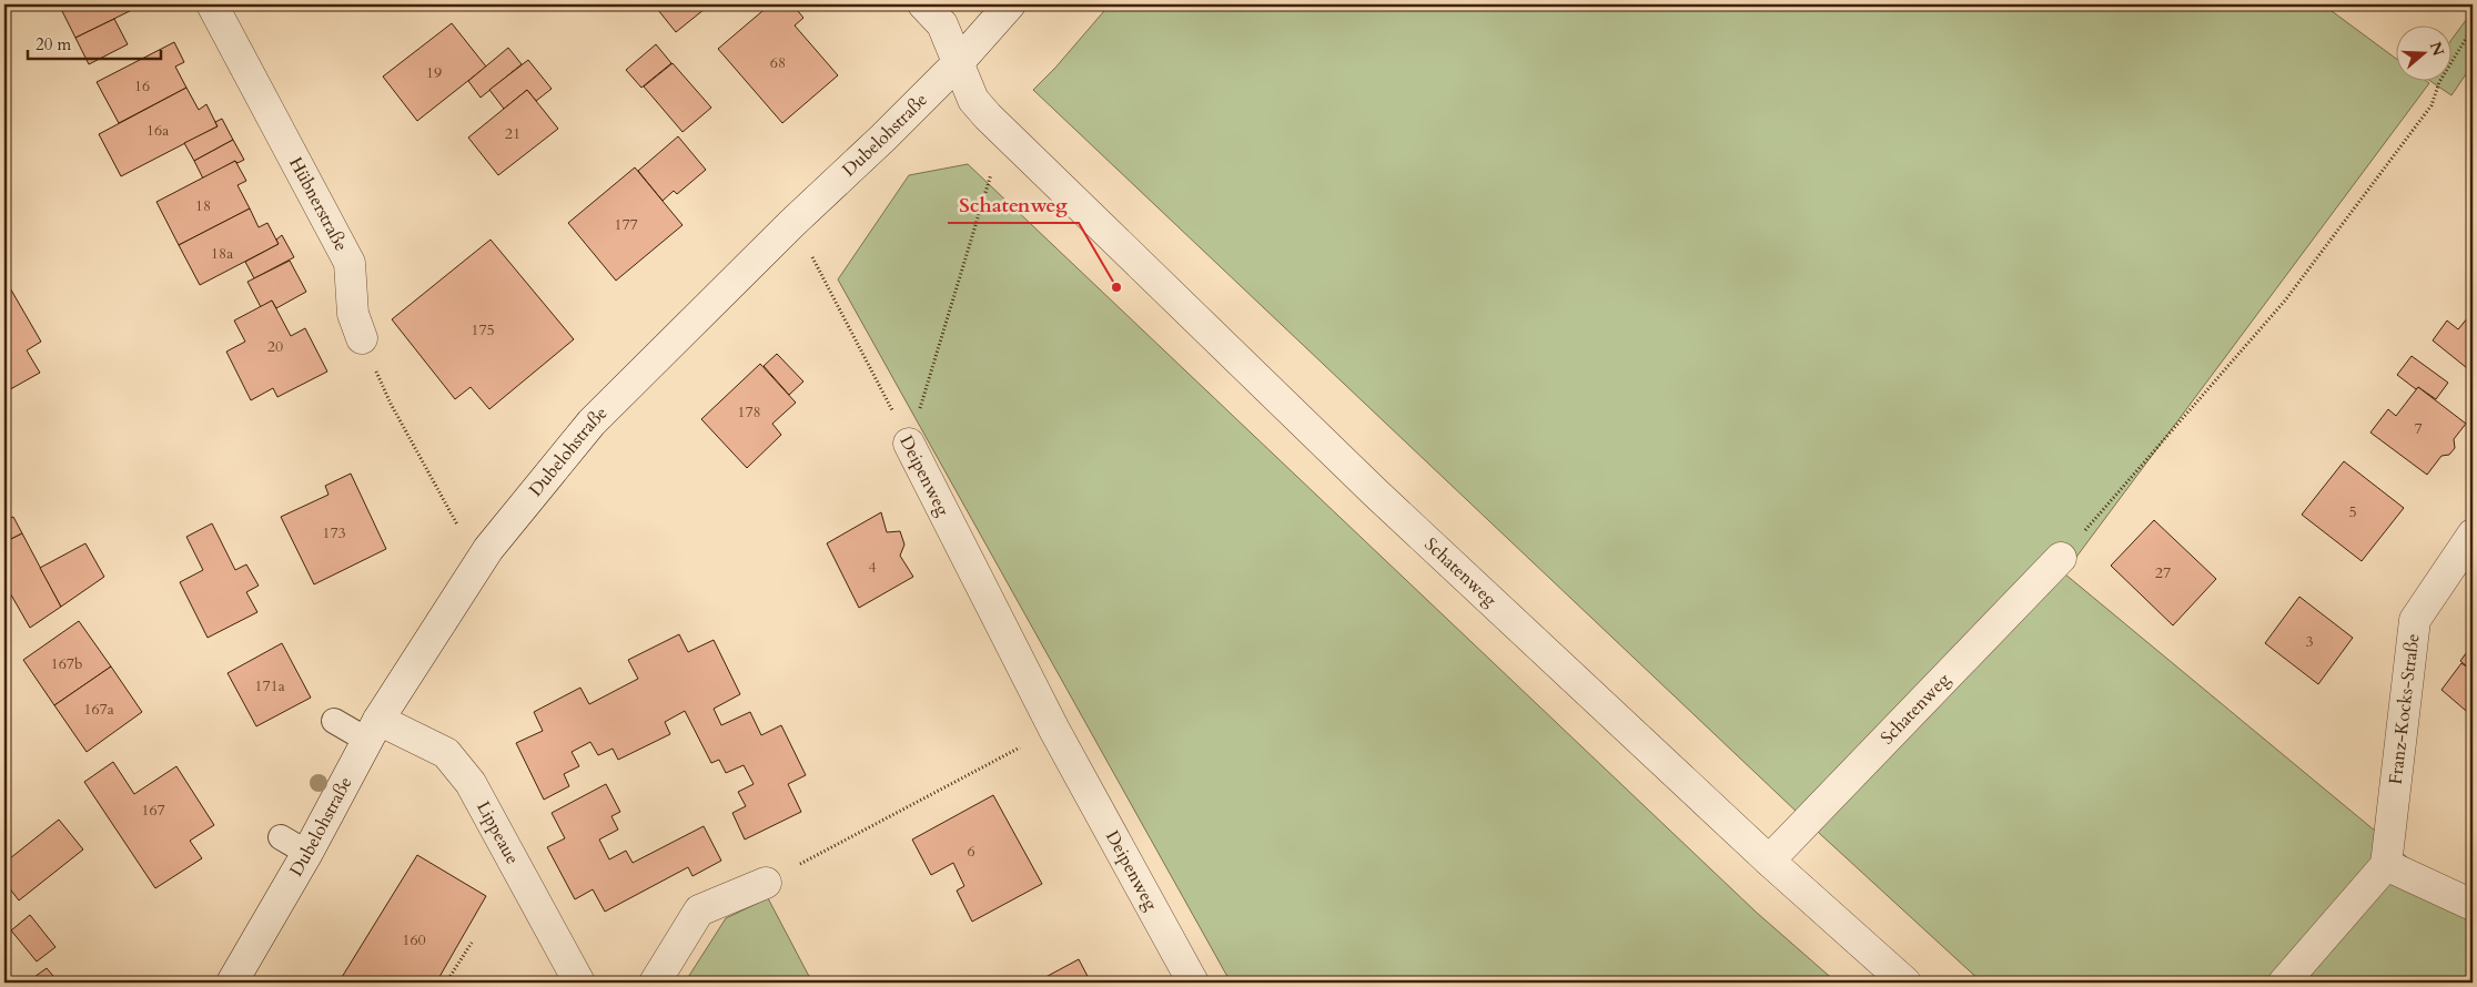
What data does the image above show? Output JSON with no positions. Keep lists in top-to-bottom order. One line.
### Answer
{"streets":{"street":["Dubelohstraße","Hübnerstraße","Deipenweg","Schatenweg","Franz-Kocks-Straße","Lippeaue"]},"crossings":[["Dubelohstraße","Deipenweg"],["Dubelohstraße","Schatenweg"],["Dubelohstraße","Lippeaue"]],"places":["Schatenweg"],"house_numbers":["68","19","16","16a","21","18","177","18a","175","20","178","7","5","173","4","27","3","167b","171a","167a","167","6","160"],"scale_bar":"20 m","north":"right"}
